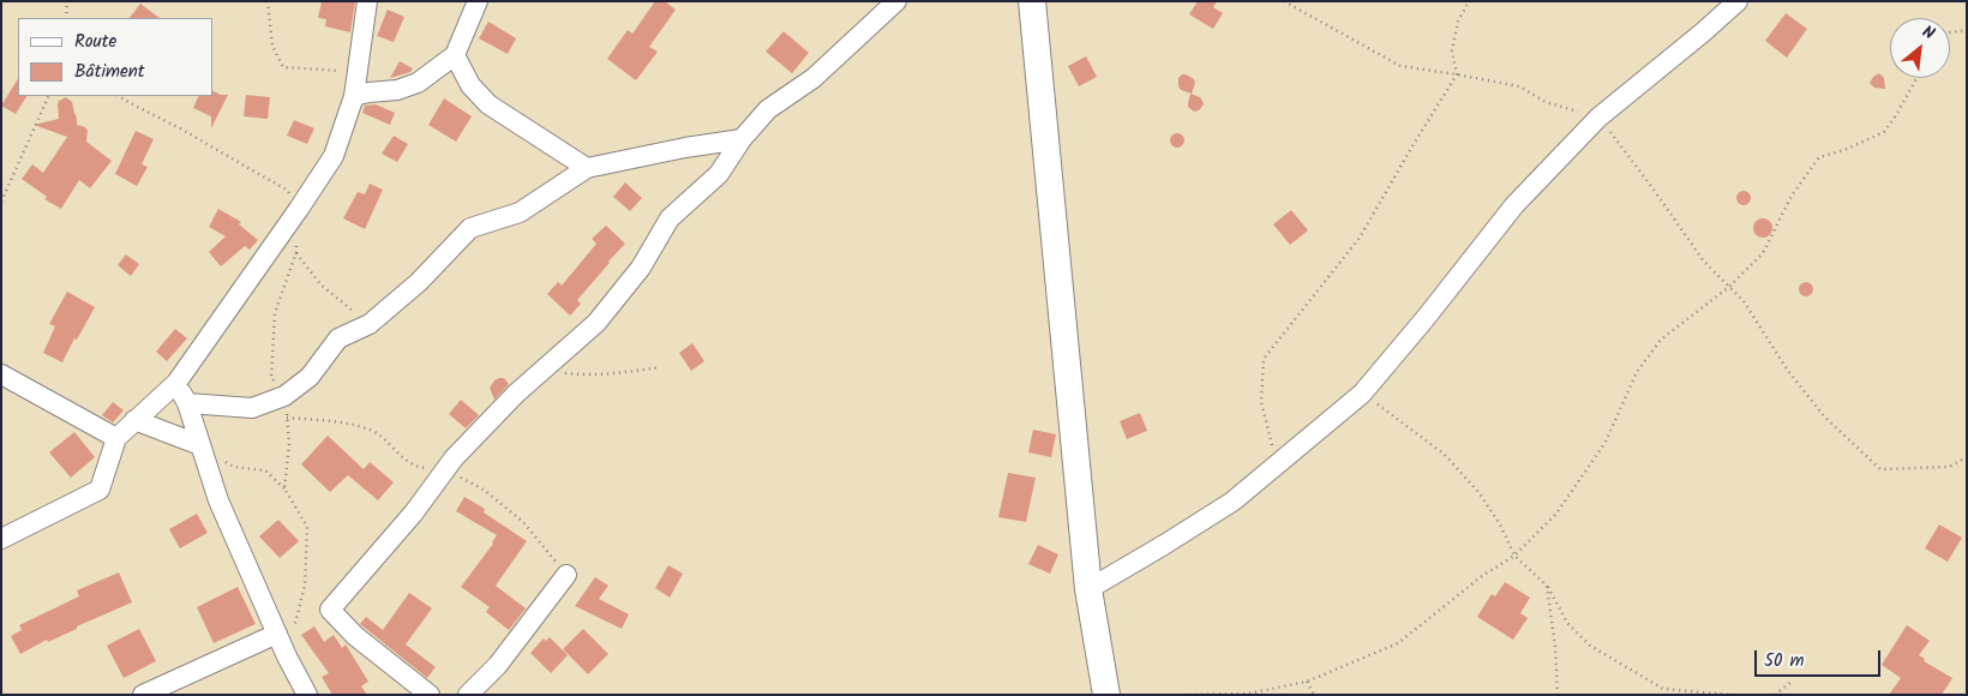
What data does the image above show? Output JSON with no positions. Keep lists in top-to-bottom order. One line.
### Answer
{"legend":["Route","Bâtiment"],"scale_bar":"50 m","north":"top right"}
